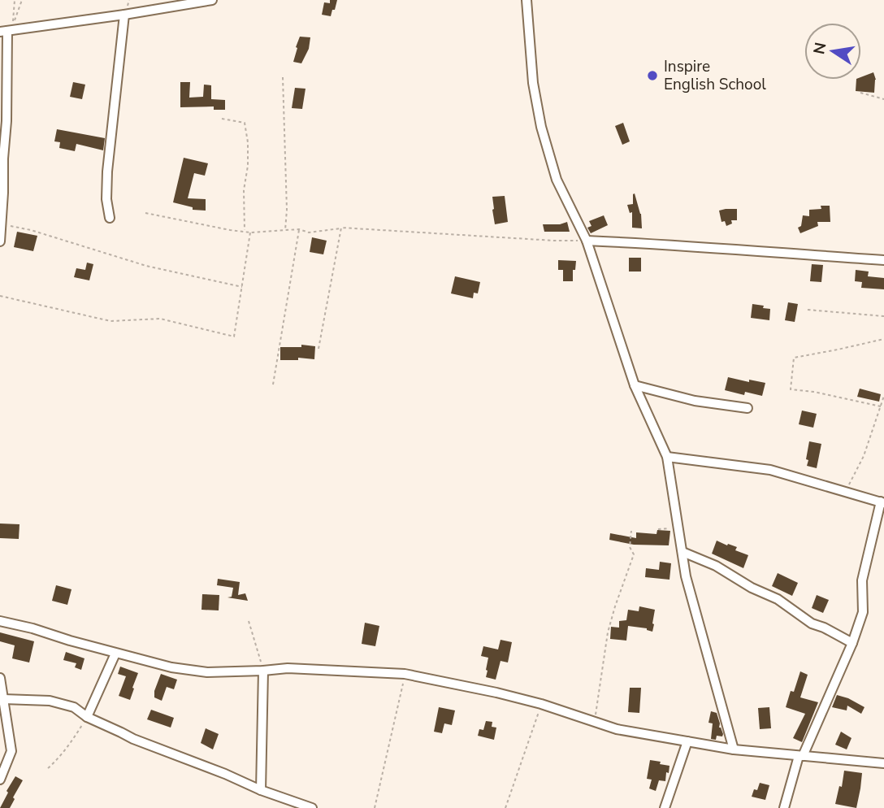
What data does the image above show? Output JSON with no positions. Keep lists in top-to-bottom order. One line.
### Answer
{"places":["Inspire English School"],"north":"left"}
